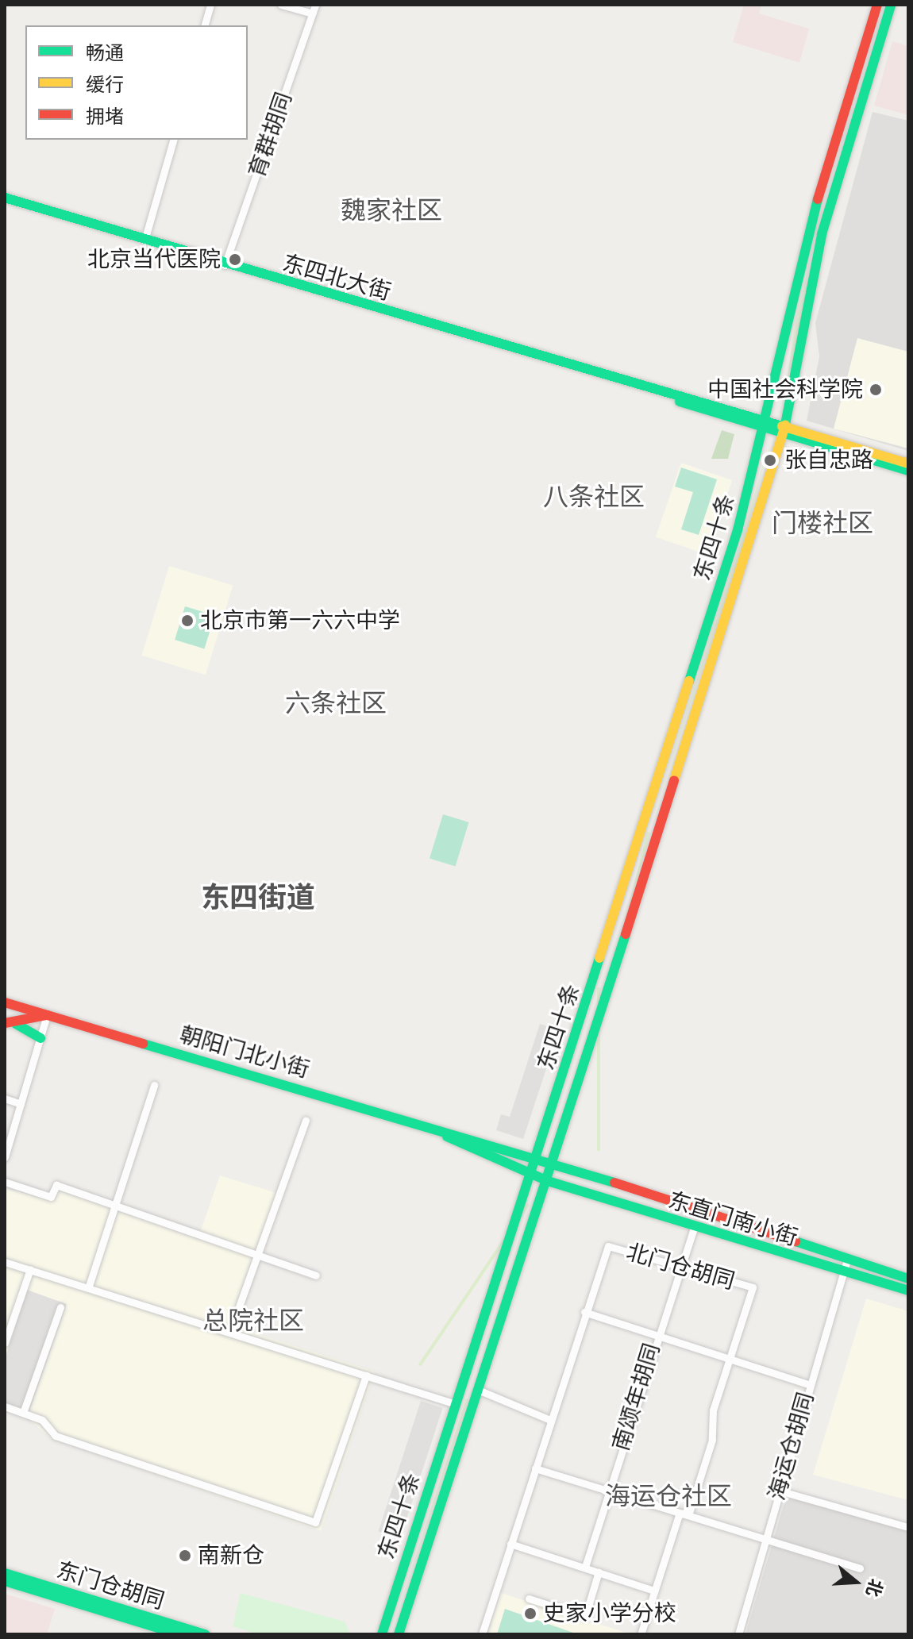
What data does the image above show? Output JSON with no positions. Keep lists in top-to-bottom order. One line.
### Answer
{"streets":{"main road":["东四北大街","东四十条","朝阳门北小街","东直门南小街","东门仓胡同"],"street":["育群胡同","北门仓胡同","南颂年胡同","海运仓胡同"]},"crossings":[["育群胡同","东四北大街"],["东四北大街","东四十条"],["东四十条","朝阳门北小街"],["东四十条","东直门南小街"],["朝阳门北小街","东直门南小街"],["东直门南小街","南颂年胡同"],["东直门南小街","海运仓胡同"],["北门仓胡同","南颂年胡同"]],"districts":["魏家社区","八条社区","门楼社区","六条社区","东四街道","总院社区","海运仓社区"],"places":["北京当代医院","中国社会科学院","张自忠路","北京市第一六六中学","南新仓","史家小学分校"],"legend":["畅通","缓行","拥堵"],"north":"right"}
